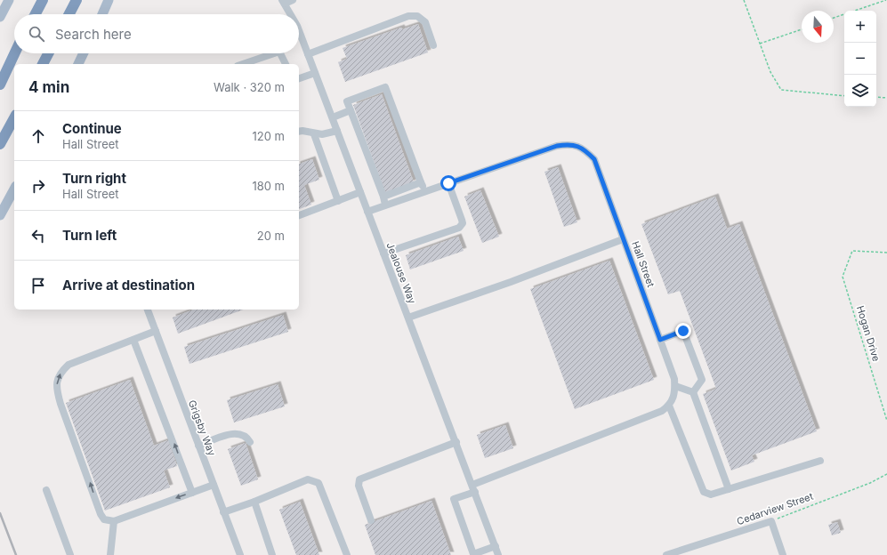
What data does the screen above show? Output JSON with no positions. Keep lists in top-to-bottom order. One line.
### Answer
{"streets":{"street":["Hall Street","Jealouse Way","Grigsby Way","Cedarview Street"],"path":["Hogan Drive"]},"crossings":[["Hall Street","Jealouse Way"]],"north":"bottom","page":{"map_buttons":["+","−"],"search":"Search here","heading":["4 min","Walk · 320 m"],"list":[["Continue","Hall Street","120 m"],["Turn right","Hall Street","180 m"],["Turn left","20 m"],"Arrive at destination"]}}
